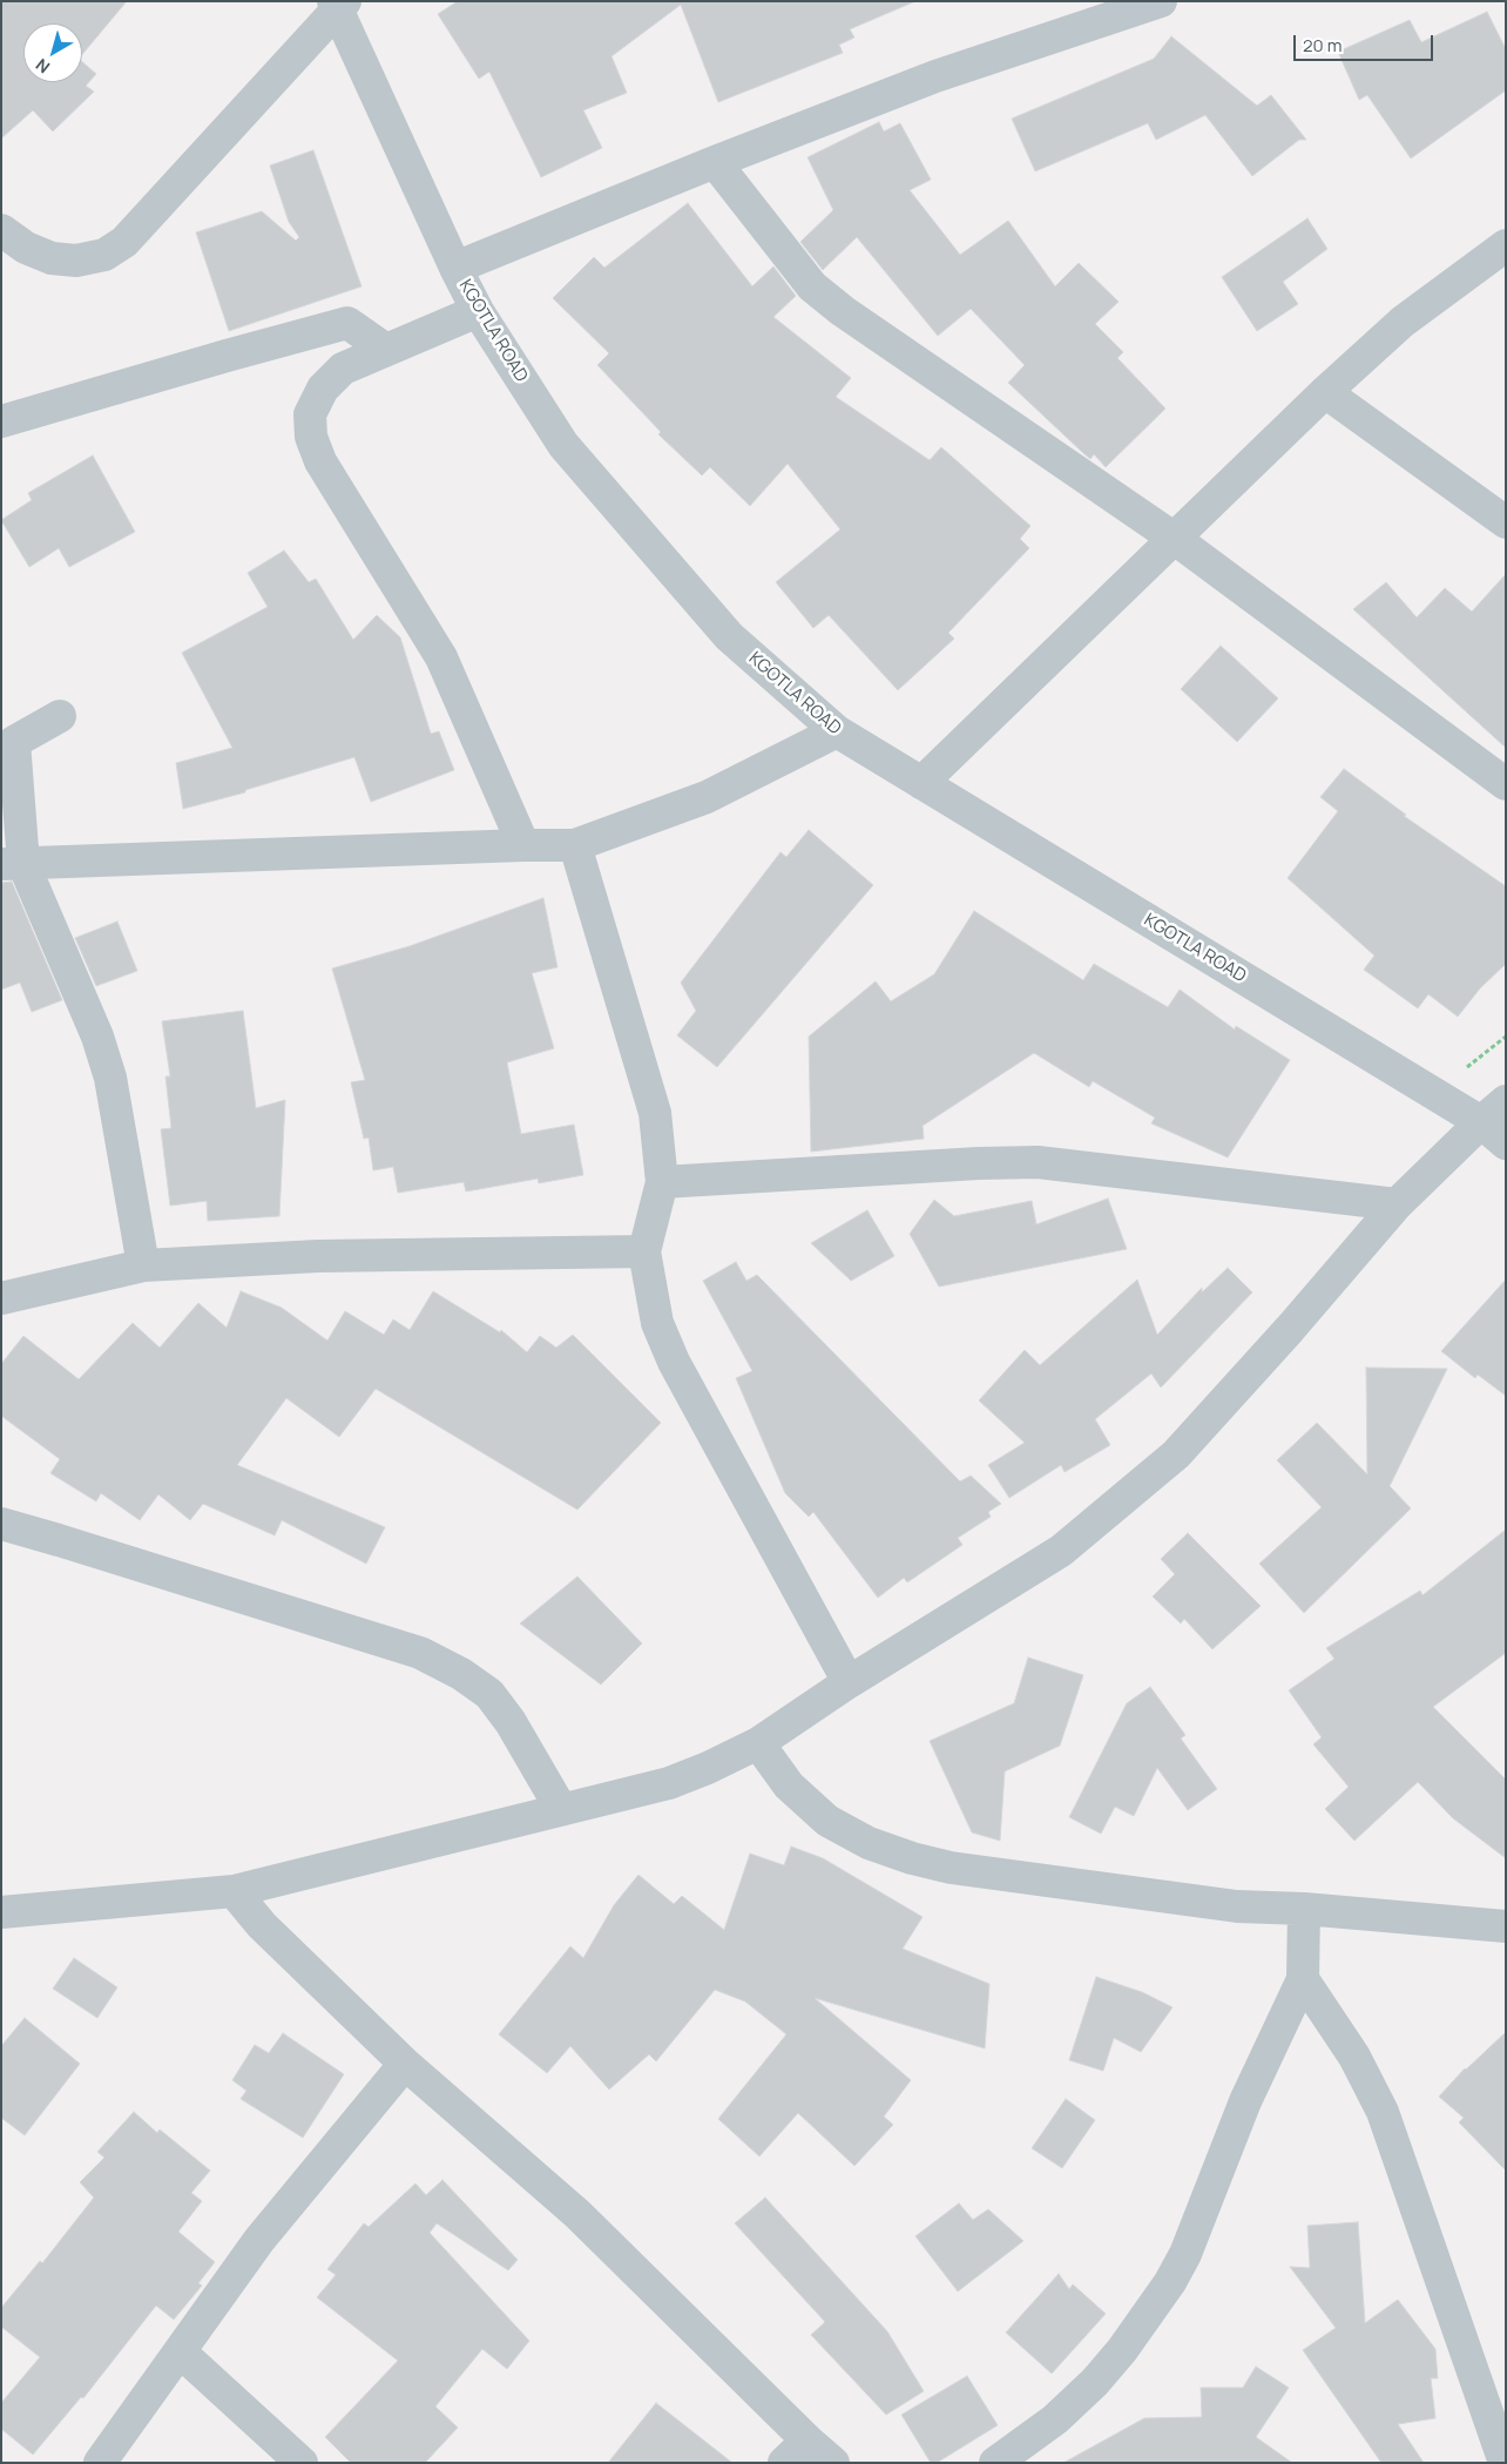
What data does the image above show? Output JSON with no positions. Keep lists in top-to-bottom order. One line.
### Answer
{"streets":{"street":["KGOTLA ROAD"]},"scale_bar":"20 m","north":"bottom left"}
